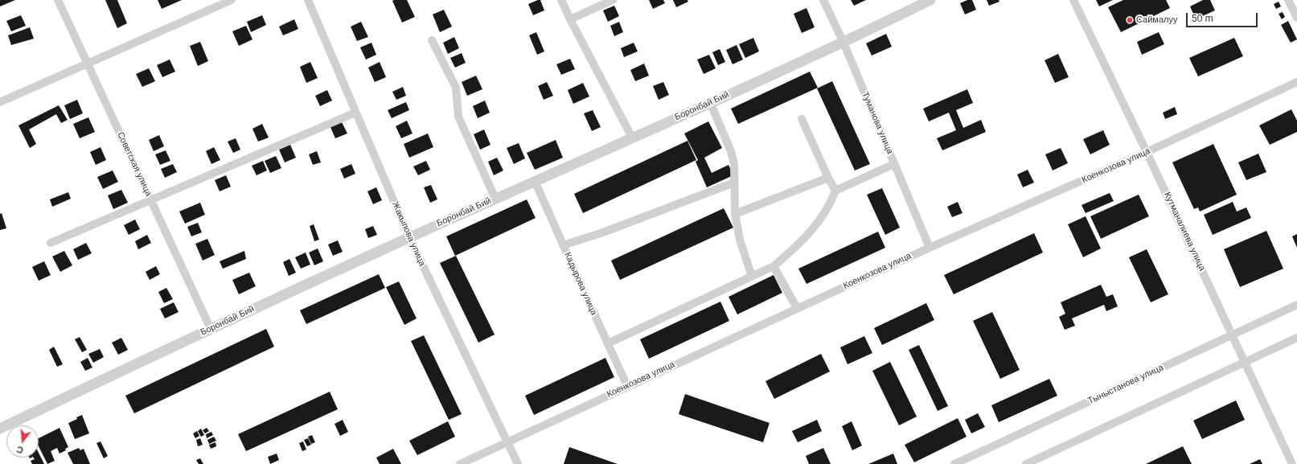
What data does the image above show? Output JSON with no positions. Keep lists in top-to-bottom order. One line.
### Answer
{"streets":{"street":["Боронбай Бий","Туманова улица","Советская улица","Коенкозова улица","Кутманалиева улица","Жакыпова улица","Кадырова улица","Тыныстанова улица"]},"crossings":[["Боронбай Бий","Туманова улица"],["Боронбай Бий","Советская улица"],["Боронбай Бий","Жакыпова улица"],["Боронбай Бий","Кадырова улица"],["Туманова улица","Коенкозова улица"],["Коенкозова улица","Кутманалиева улица"],["Коенкозова улица","Жакыпова улица"],["Коенкозова улица","Кадырова улица"],["Кутманалиева улица","Тыныстанова улица"]],"places":["Саймалуу"],"scale_bar":"50 m","north":"bottom"}
